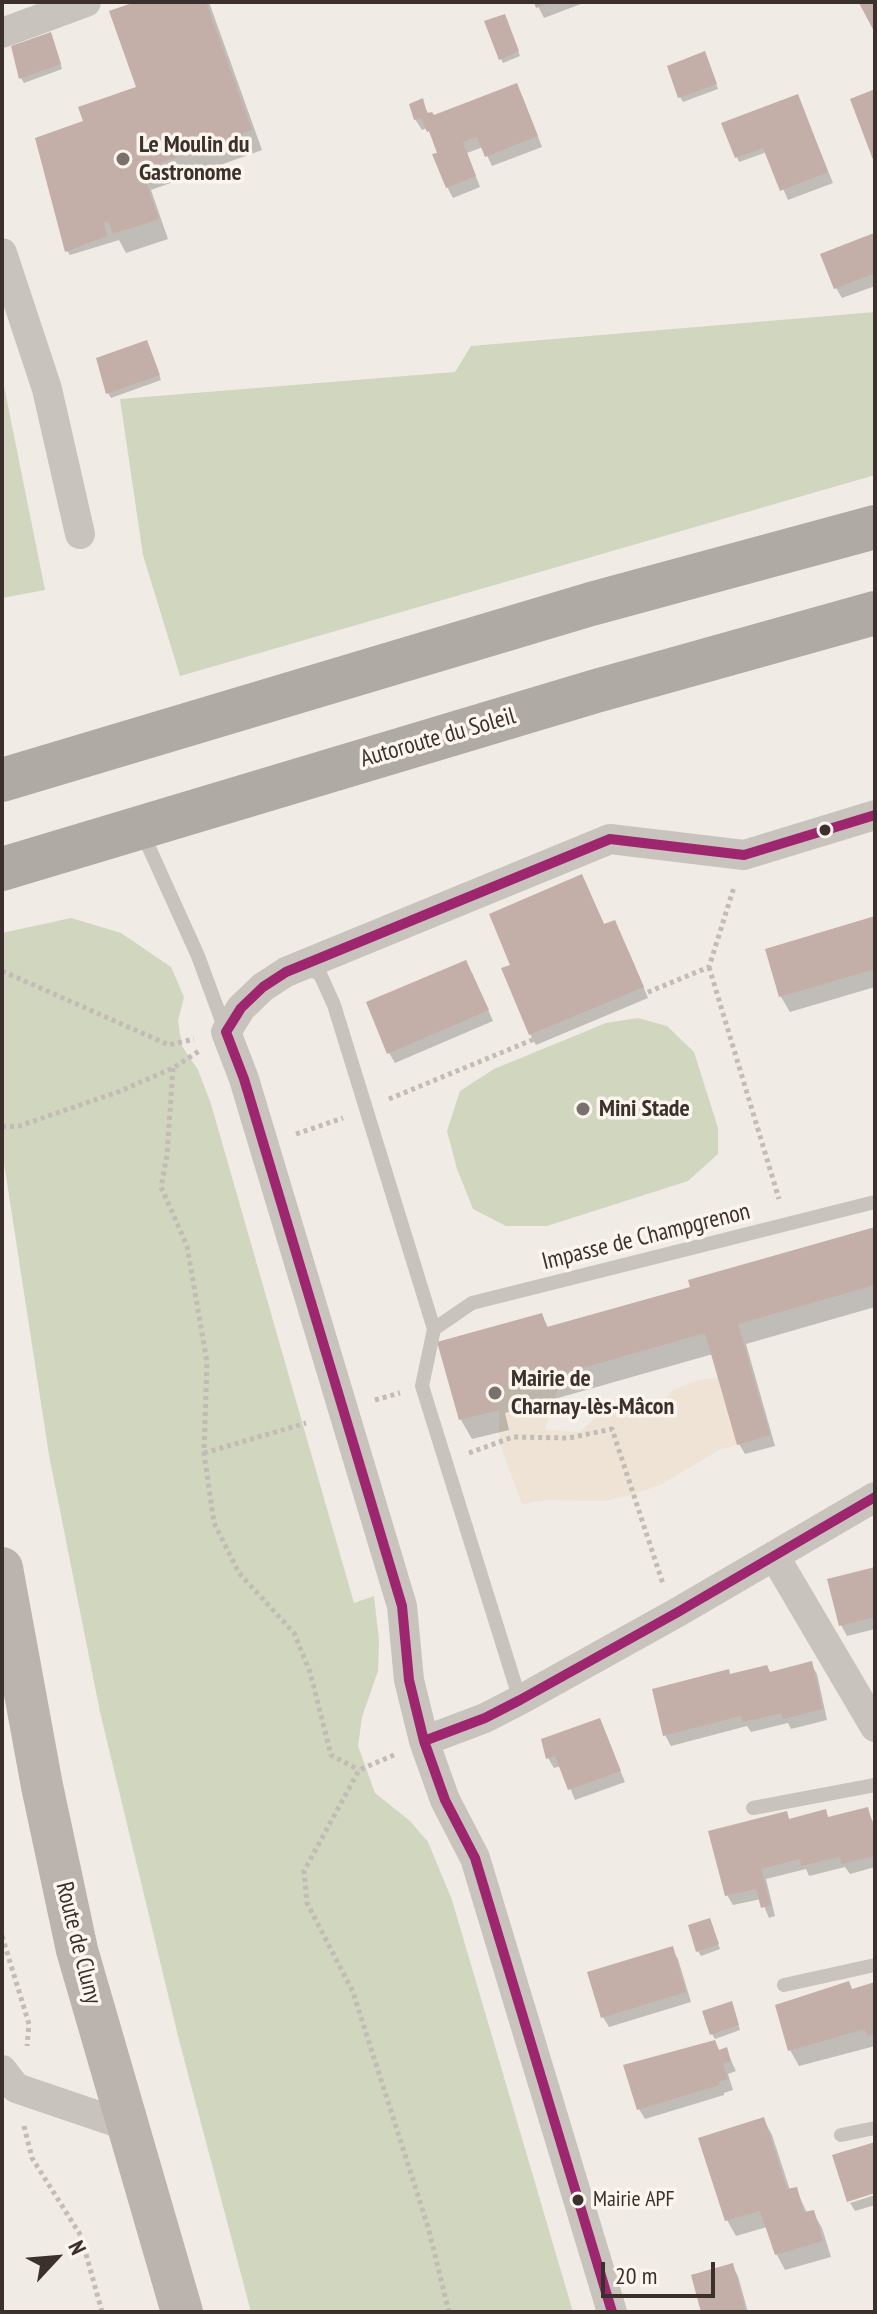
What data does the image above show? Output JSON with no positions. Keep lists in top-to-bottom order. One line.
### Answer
{"streets":{"highway":["Autoroute du Soleil"],"main road":["Route de Cluny"],"lane":["Impasse de Champgrenon"]},"places":["Le Moulin du Gastronome","Mini Stade","Mairie de Charnay-lès-Mâcon","Mairie APF"],"scale_bar":"20 m","north":"top right"}
